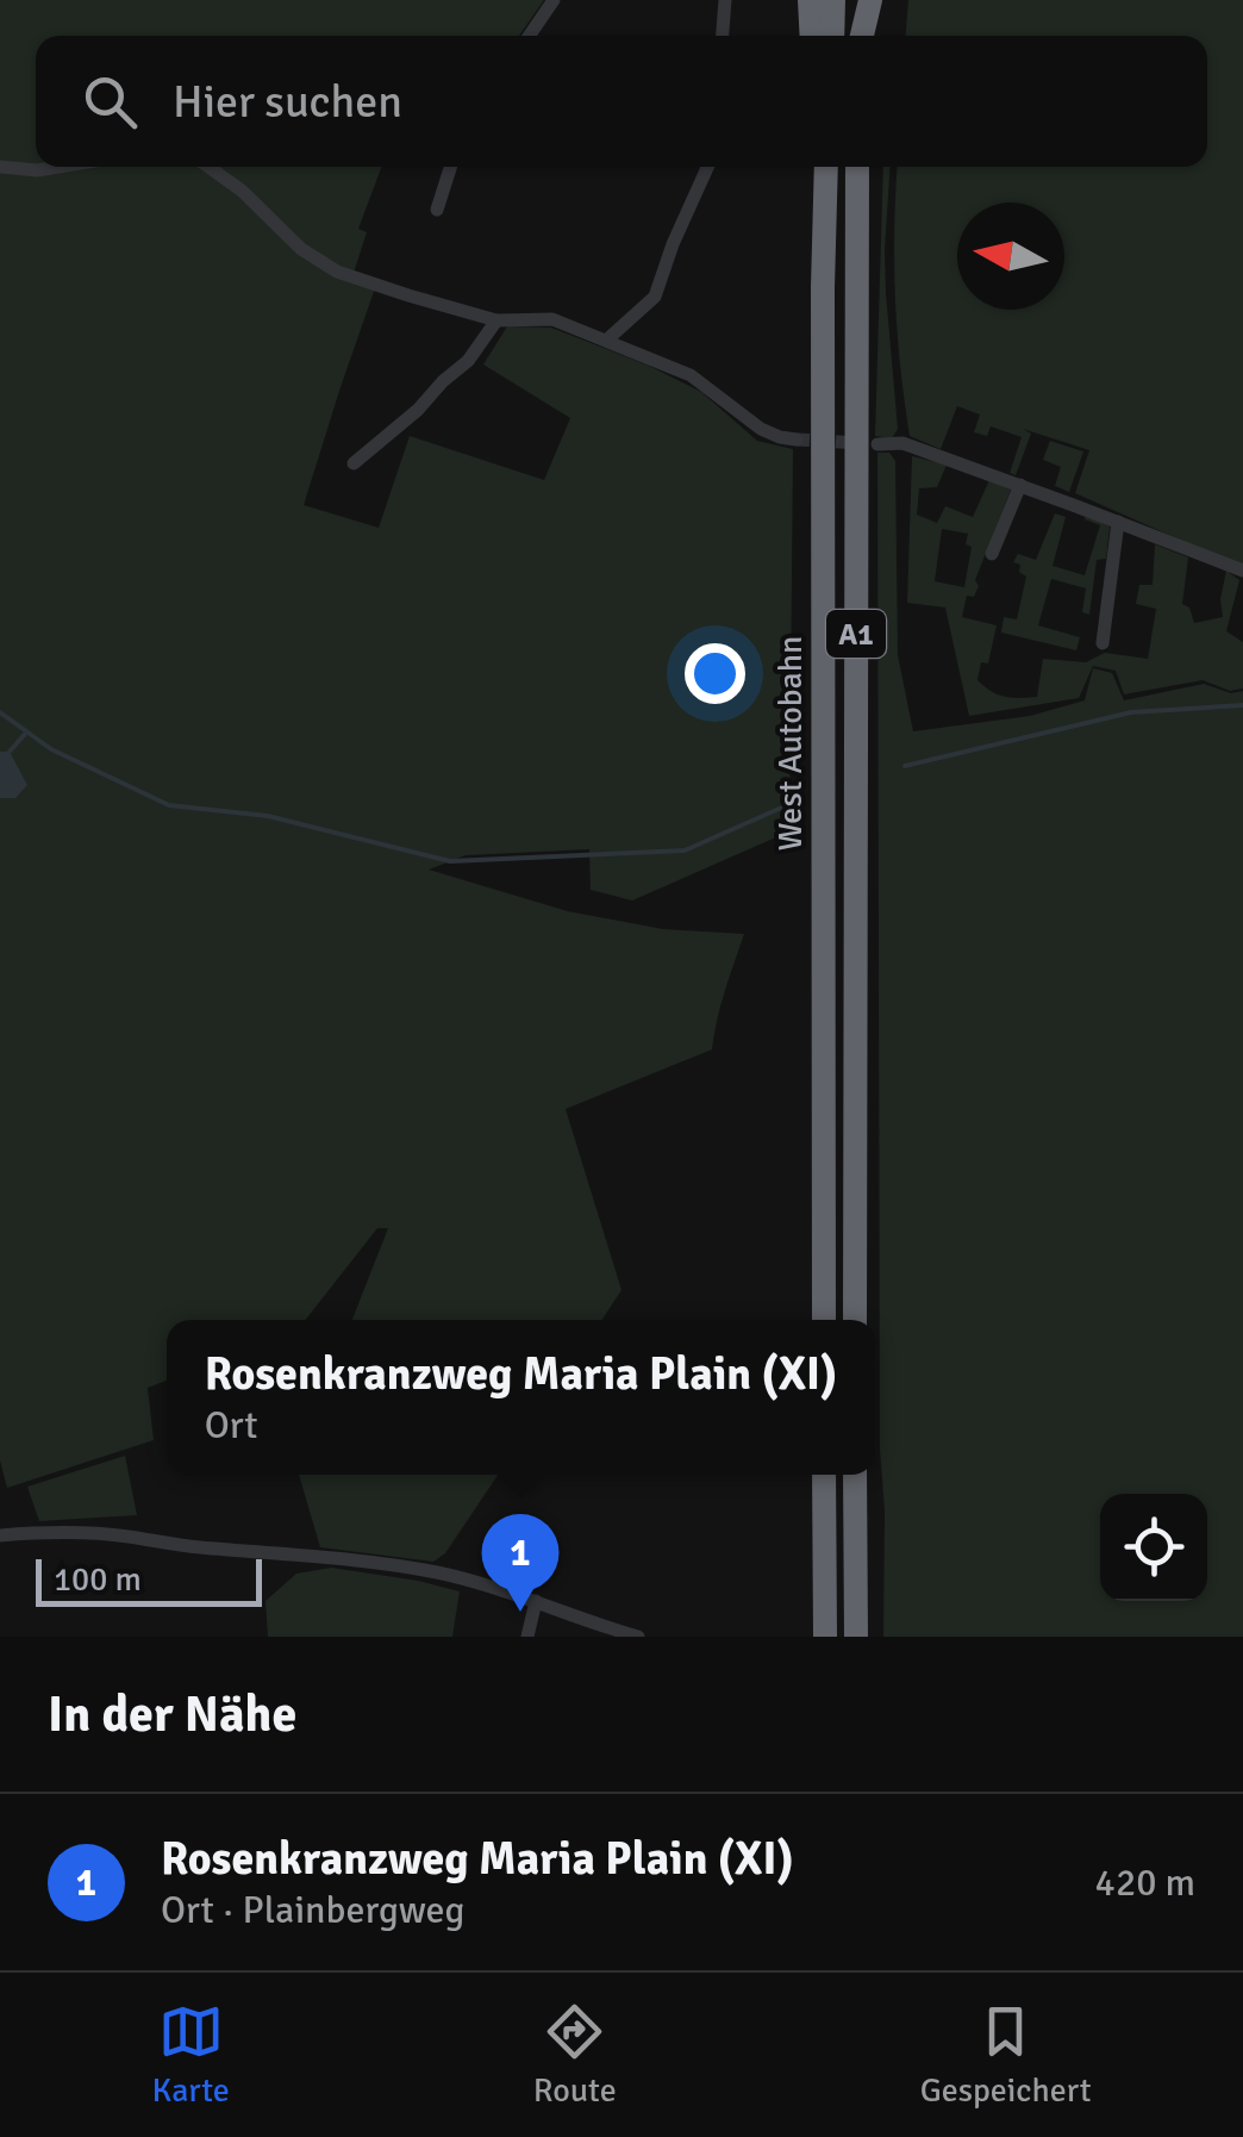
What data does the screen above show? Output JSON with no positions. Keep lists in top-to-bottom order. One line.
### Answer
{"streets":{"highway":["A1","West Autobahn"]},"scale_bar":"100 m","north":"left","page":{"search":"Hier suchen","popup":["Rosenkranzweg Maria Plain (XI)","Ort"],"pins":"1","scale":"100 m","heading":"In der Nähe","list":[{"mark":"1","name":"Rosenkranzweg Maria Plain (XI)","note":"Ort · Plainbergweg","value":"420 m"}],"nav":["Karte","Route","Gespeichert"]}}
